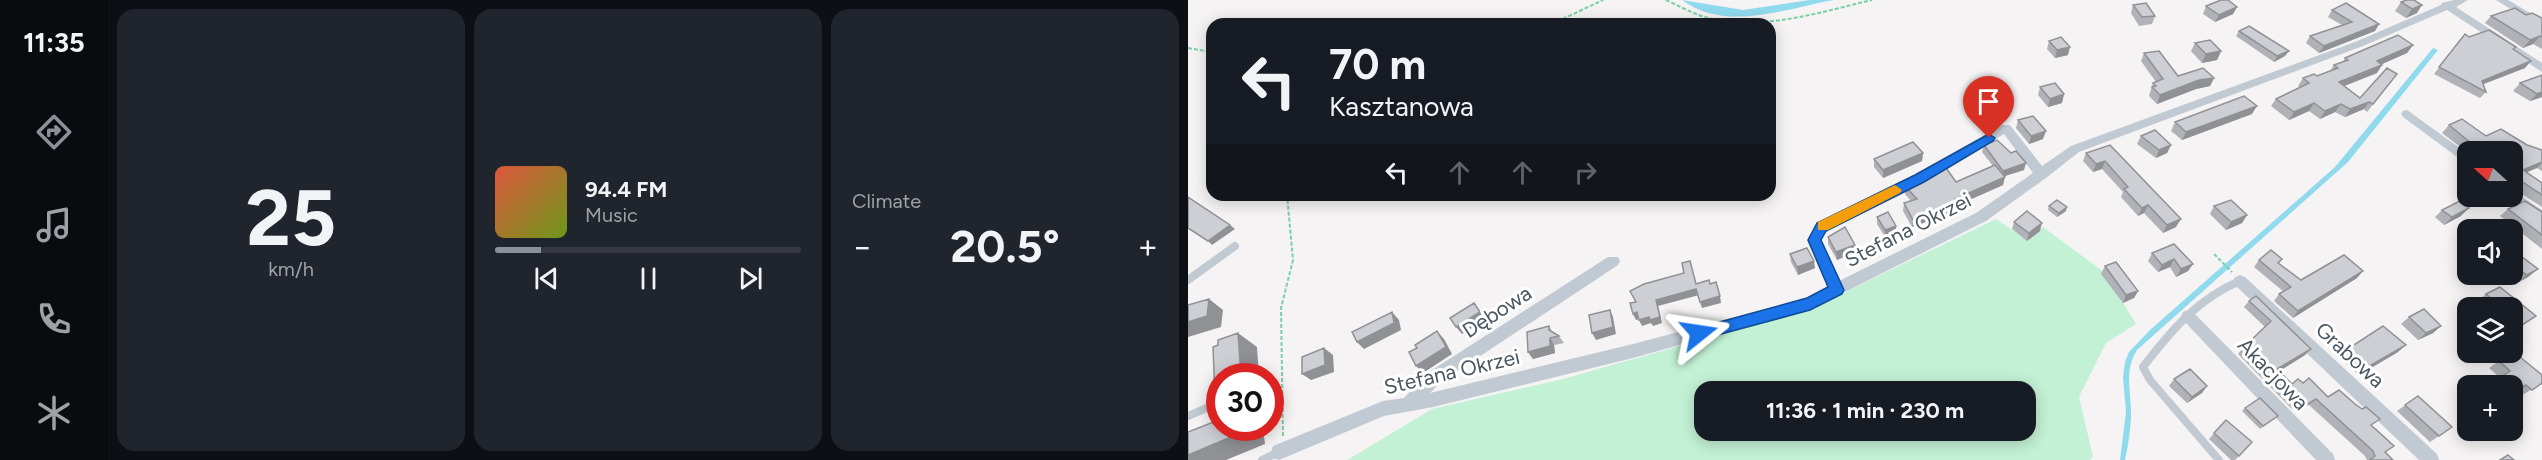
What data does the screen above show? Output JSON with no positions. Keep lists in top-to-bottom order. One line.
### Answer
{"streets":{"street":["Stefana Okrzei","Dębowa","Grabowa","Akacjowa"]},"crossings":[["Stefana Okrzei","Dębowa"]],"north":"left","page":{"tabs":"11:35","tile":[["25","km/h"],"Climate"],"turn":["70 m","Kasztanowa"],"map_buttons":"+","song":["94.4 FM","Music"],"heat":["−","20.5°","+"],"limit":"30","trip":"11:36 · 1 min · 230 m"}}
